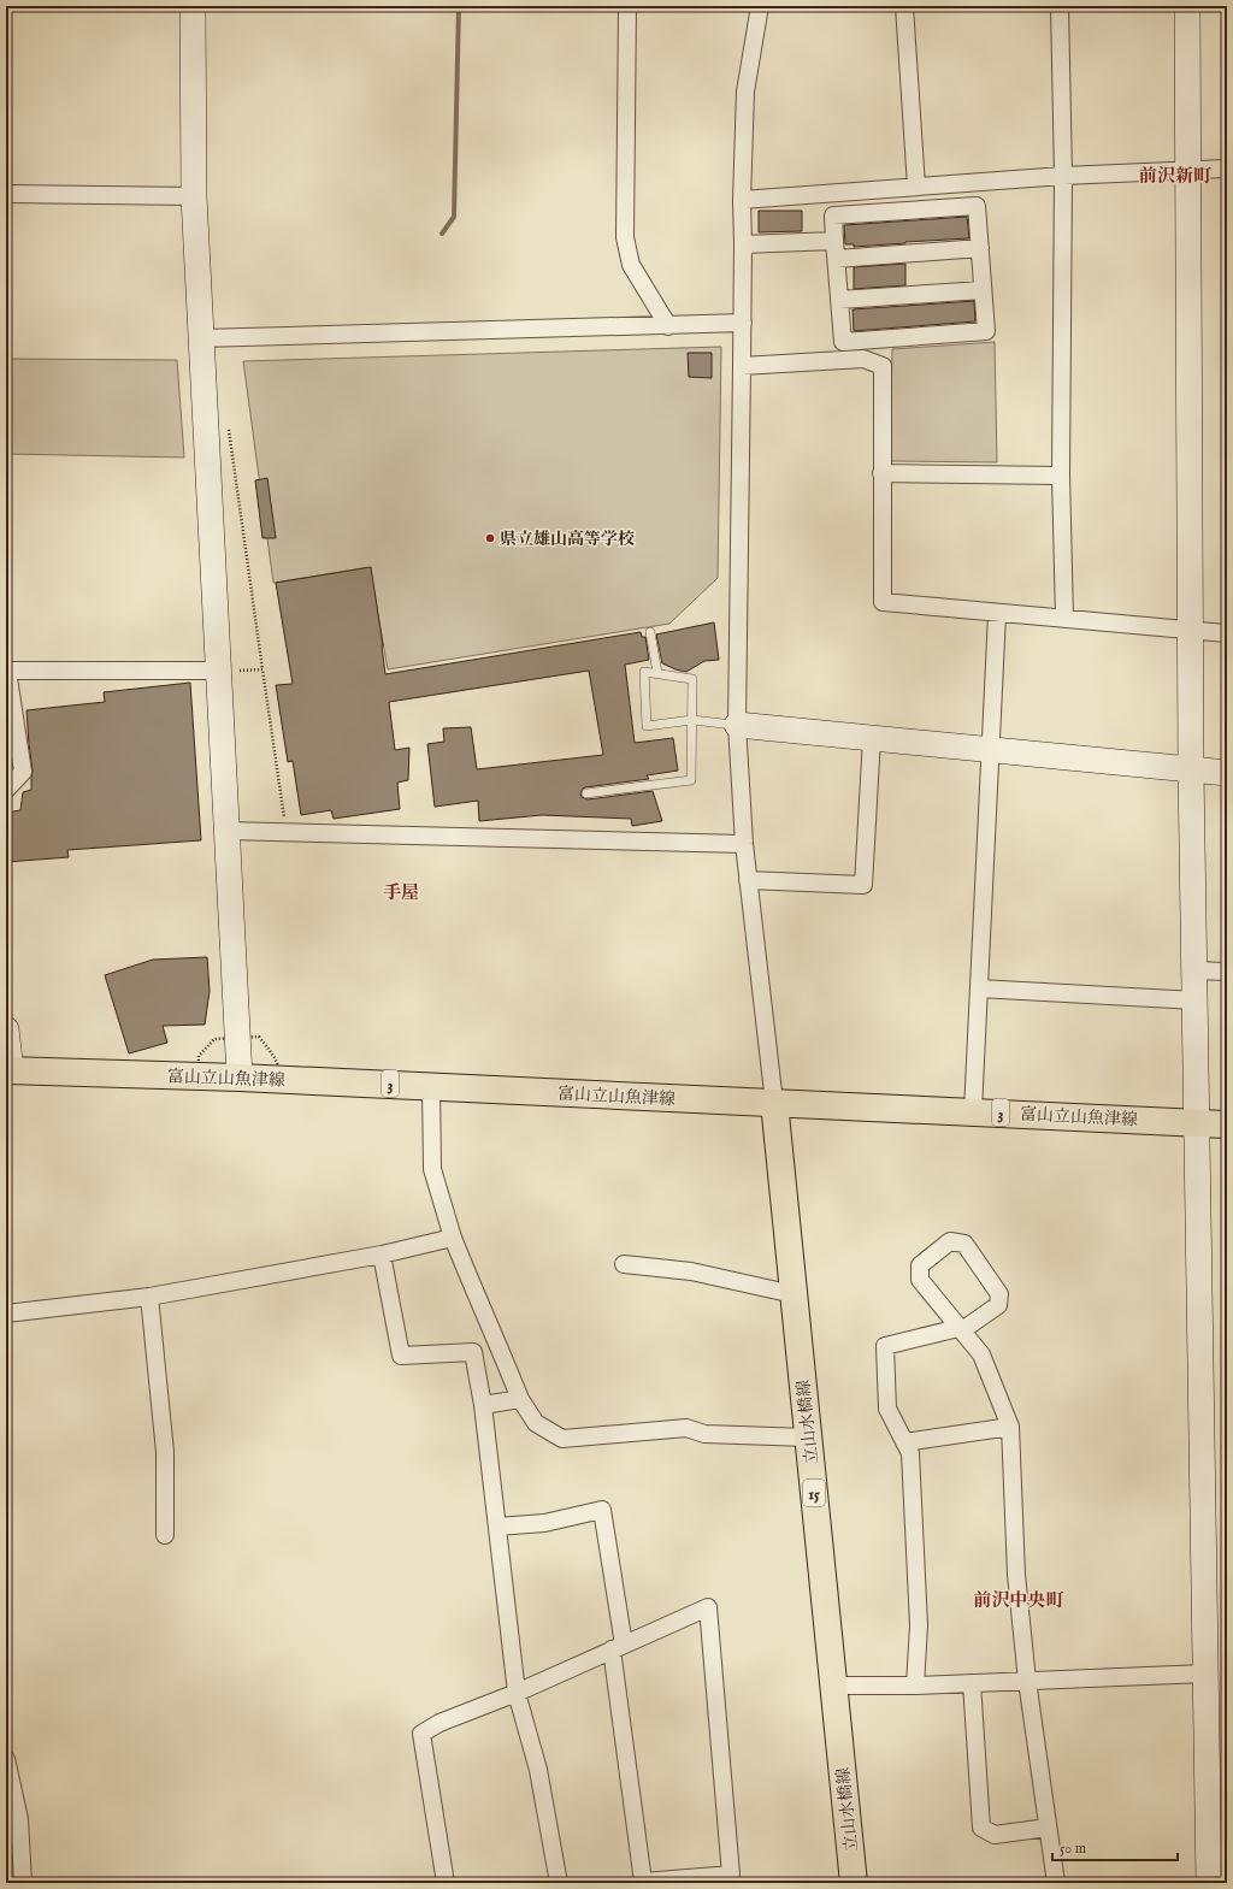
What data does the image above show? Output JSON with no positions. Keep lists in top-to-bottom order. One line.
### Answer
{"streets":{"main road":["富山立山魚津線","3","立山水橋線","15"]},"crossings":[["富山立山魚津線","立山水橋線"]],"districts":["前沢新町","手屋","前沢中央町"],"places":["県立雄山高等学校"],"scale_bar":"50 m"}
